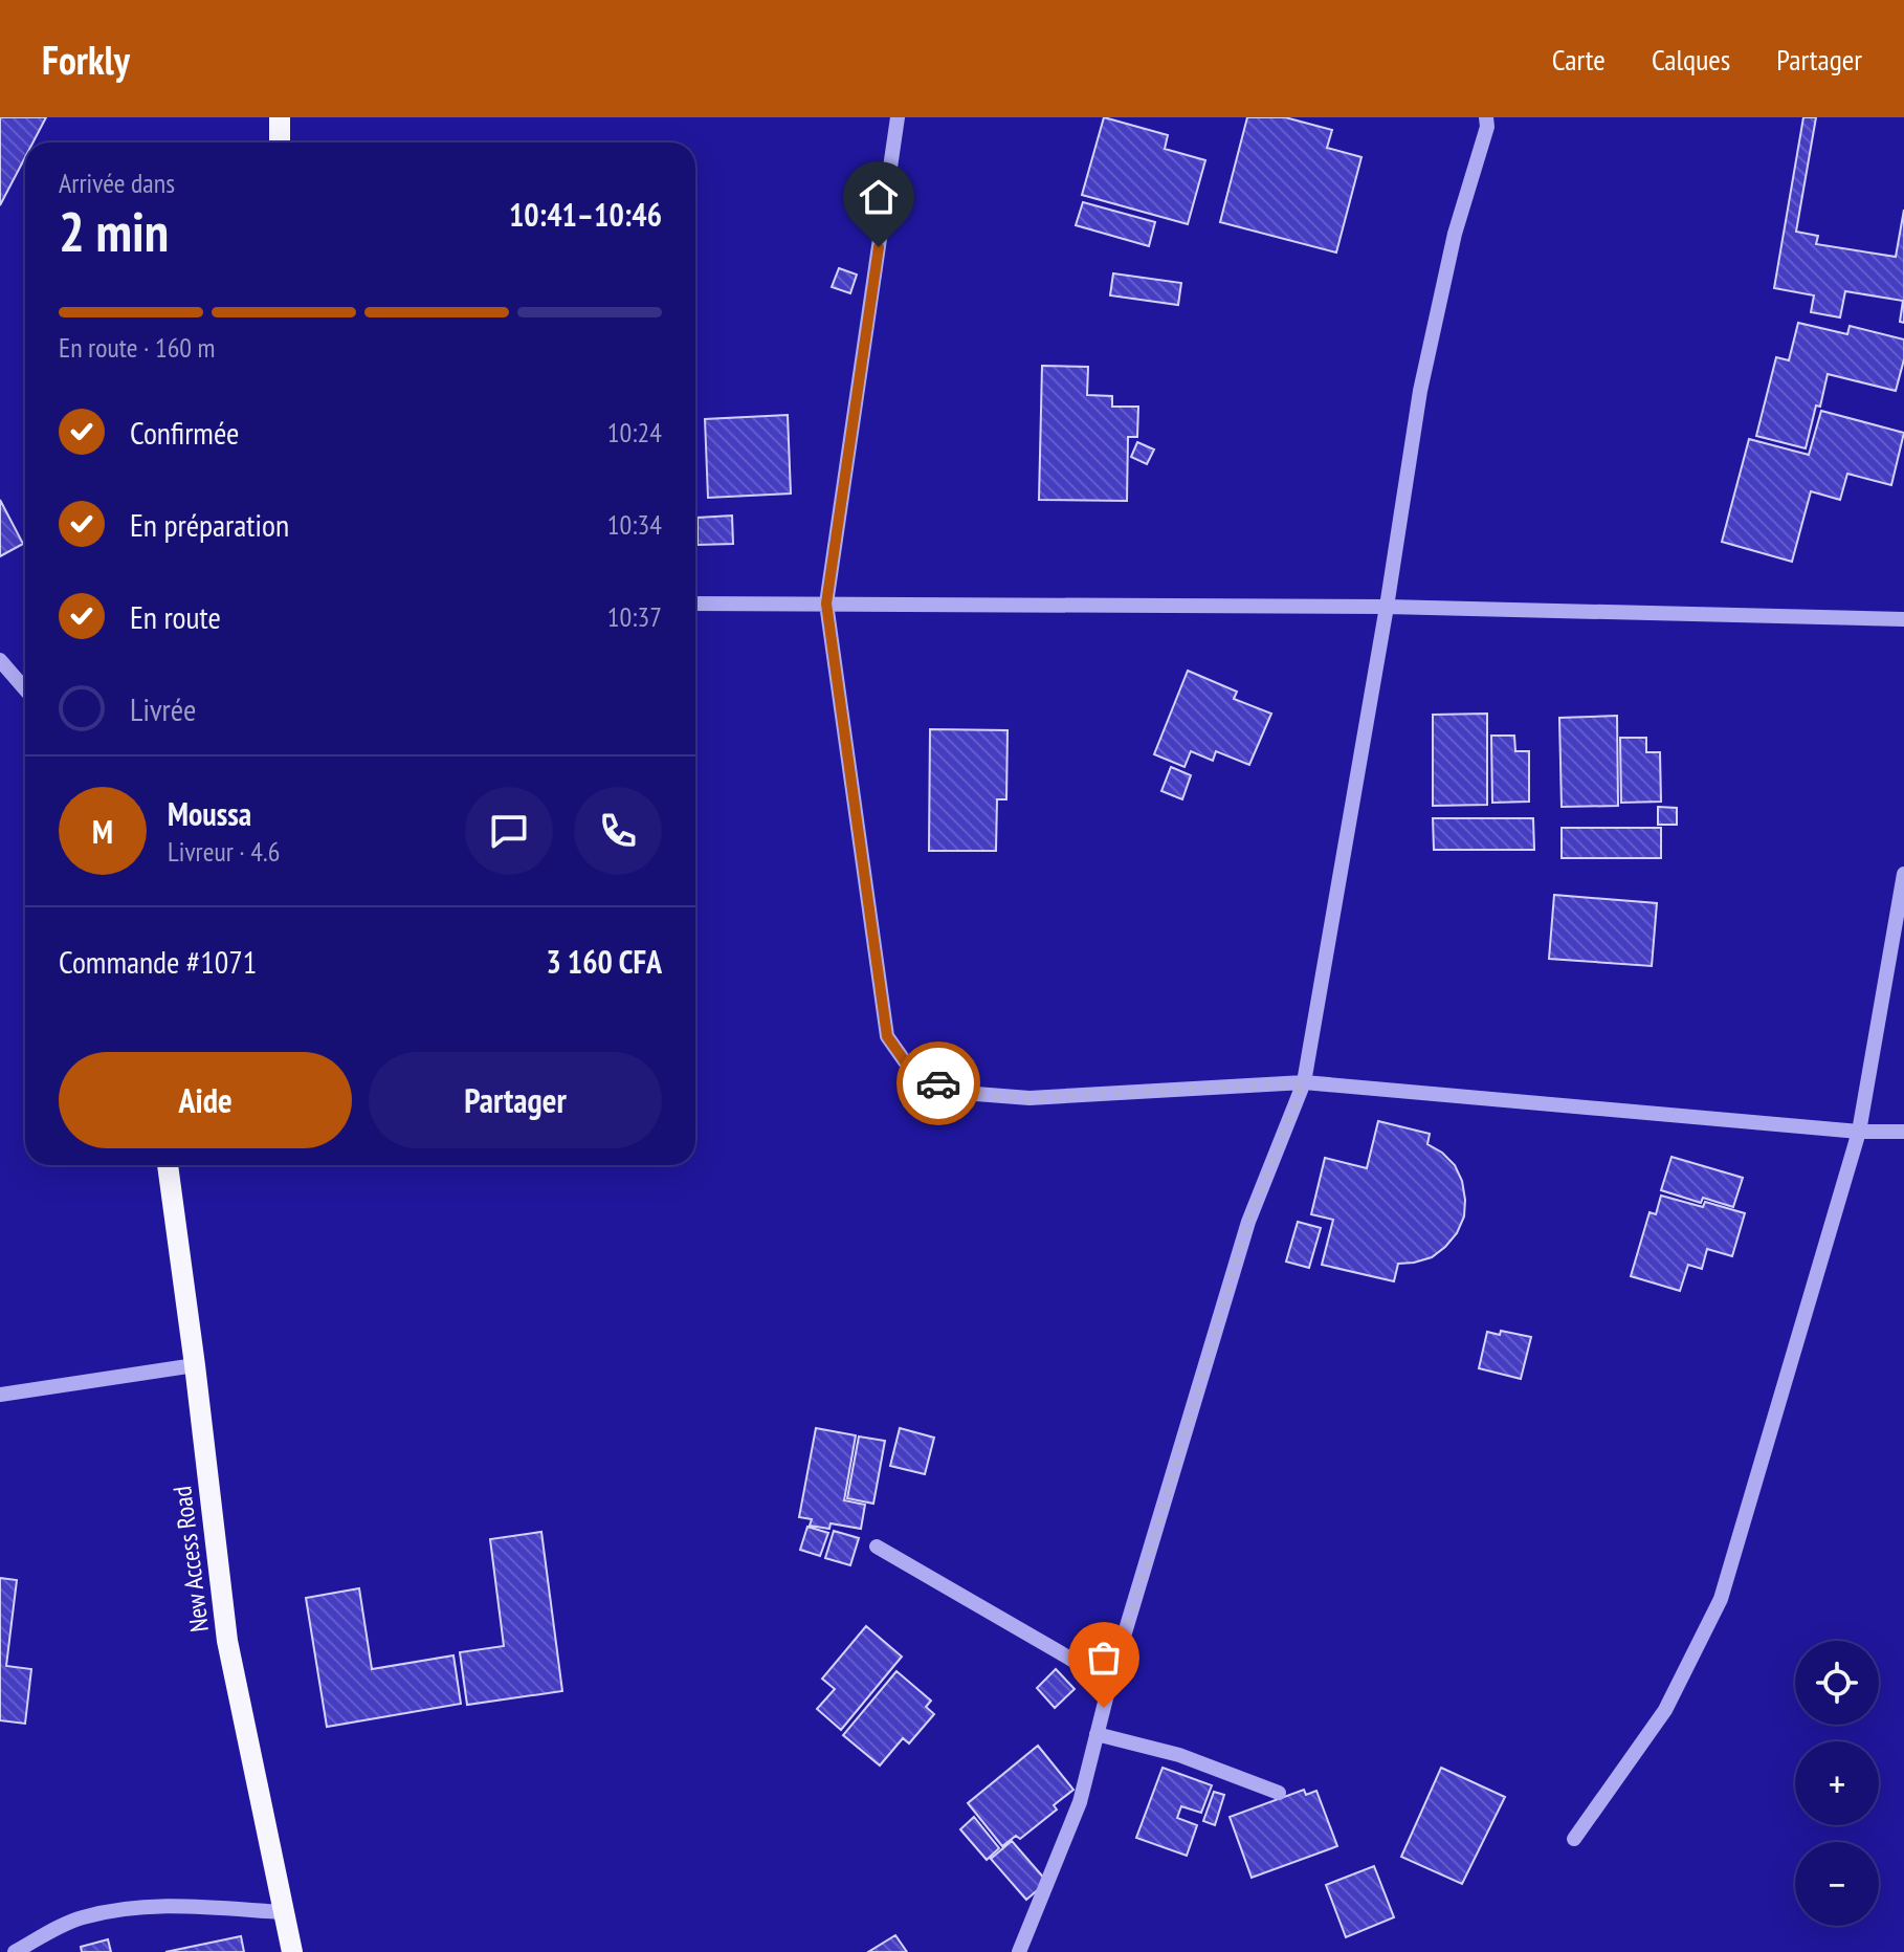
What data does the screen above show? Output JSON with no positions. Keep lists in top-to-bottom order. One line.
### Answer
{"streets":{"main road":["New Access Road"]},"page":{"header":"Forkly","nav":["Carte","Calques","Partager"],"heading":["2 min","Arrivée dans","10:41–10:46"],"panel":["Moussa","Livreur · 4.6","Commande #1071","3 160 CFA"],"bar":"En route · 160 m","list":[["Confirmée","10:24"],["En préparation","10:34"],["En route","10:37"],"Livrée"],"round":"M","buttons":["Aide","Partager"],"map_buttons":["+","−"]}}
